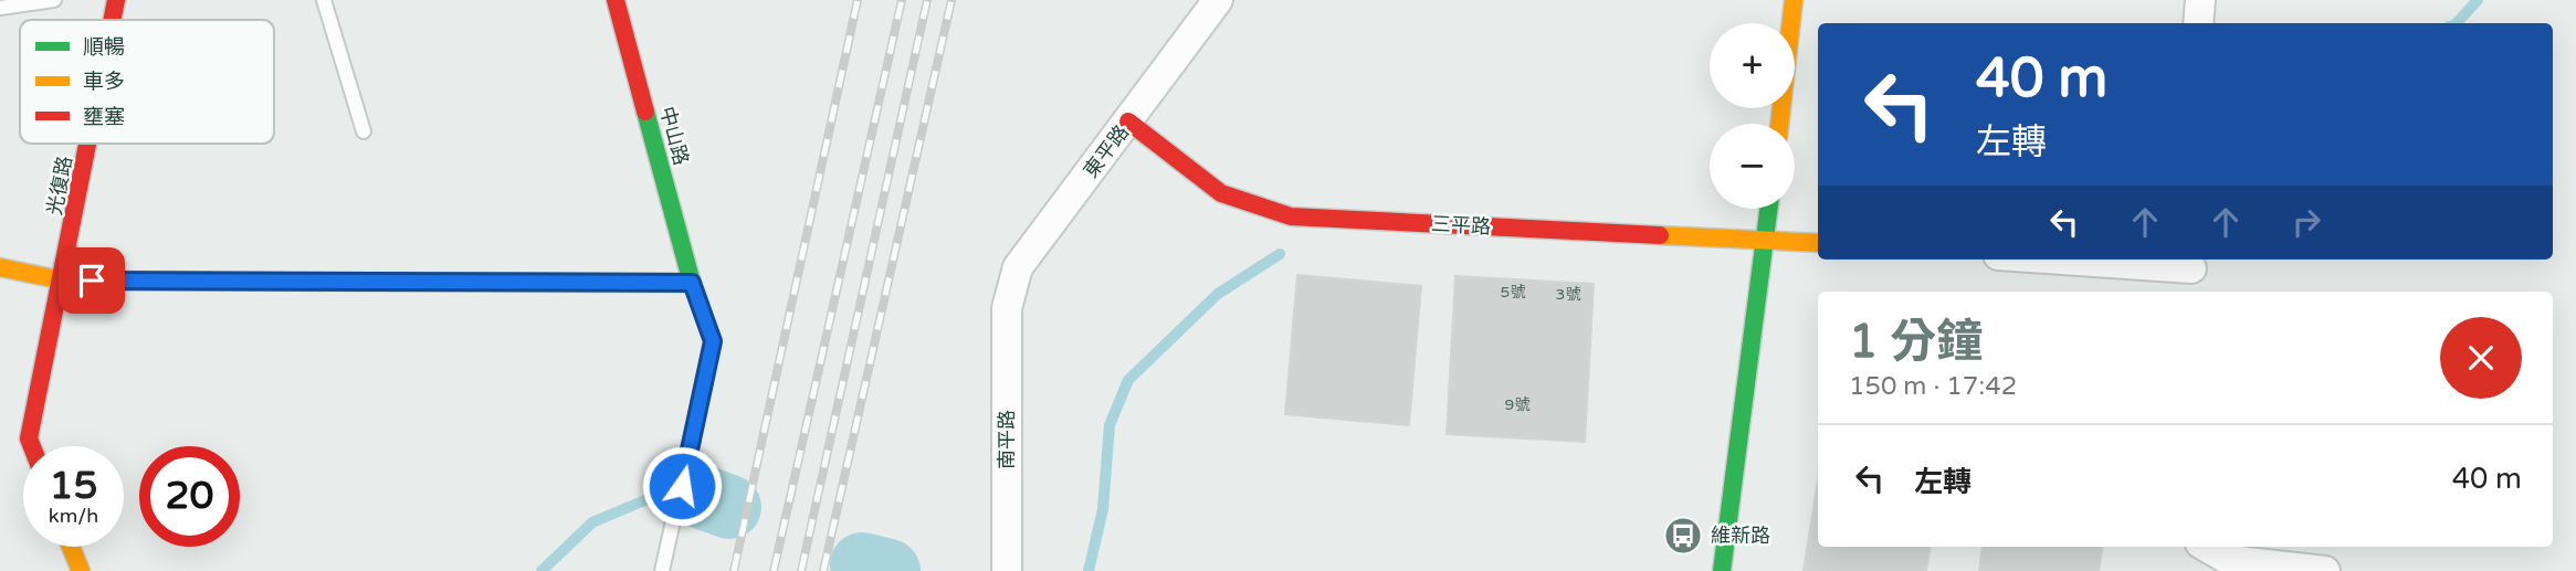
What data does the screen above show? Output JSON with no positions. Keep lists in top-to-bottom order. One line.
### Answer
{"streets":{"street":["中山路","東平路","光復路","三平路","南平路"]},"crossings":[["東平路","三平路"],["東平路","南平路"]],"places":{"bus stop":["維新路"]},"house_numbers":["5號","3號","9號"],"legend":["順暢","車多","壅塞"],"page":{"map_buttons":["+","−"],"turn":["40 m","左轉"],"heading":["1 分鐘","150 m · 17:42"],"list":[{"name":"左轉","value":"40 m"}],"speed":"15 km/h","limit":"20"}}
